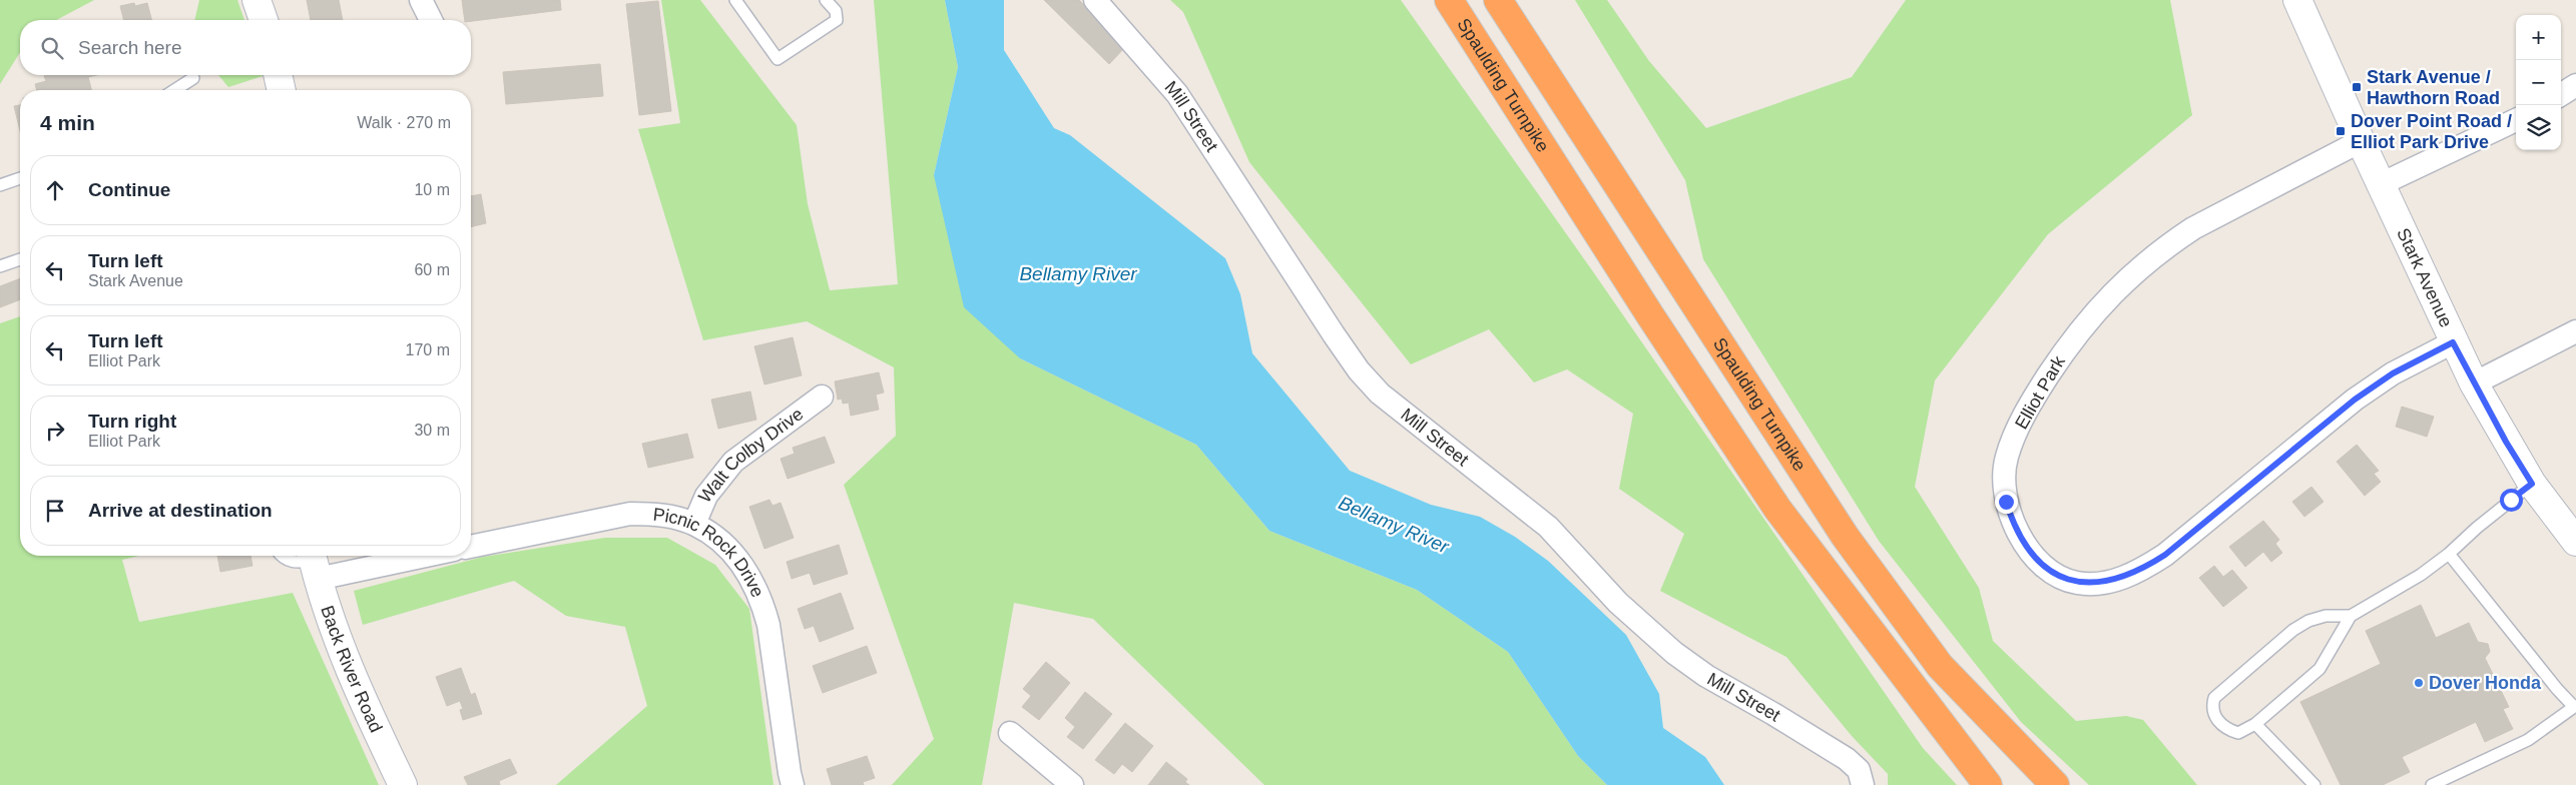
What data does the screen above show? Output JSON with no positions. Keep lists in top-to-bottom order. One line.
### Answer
{"streets":{"highway":["Spaulding Turnpike"],"main road":["Stark Avenue","Back River Road"],"street":["Mill Street","Elliot Park","Walt Colby Drive","Picnic Rock Drive"]},"crossings":[["Stark Avenue","Elliot Park"],["Walt Colby Drive","Picnic Rock Drive"]],"water":["Bellamy River"],"places":{"transit":["Stark Avenue / Hawthorn Road","Dover Point Road / Elliot Park Drive"],"other":["Dover Honda"]},"page":{"map_buttons":["+","−"],"search":"Search here","heading":["4 min","Walk · 270 m"],"list":[["Continue","10 m"],["Turn left","Stark Avenue","60 m"],["Turn left","Elliot Park","170 m"],["Turn right","Elliot Park","30 m"],"Arrive at destination"]}}
